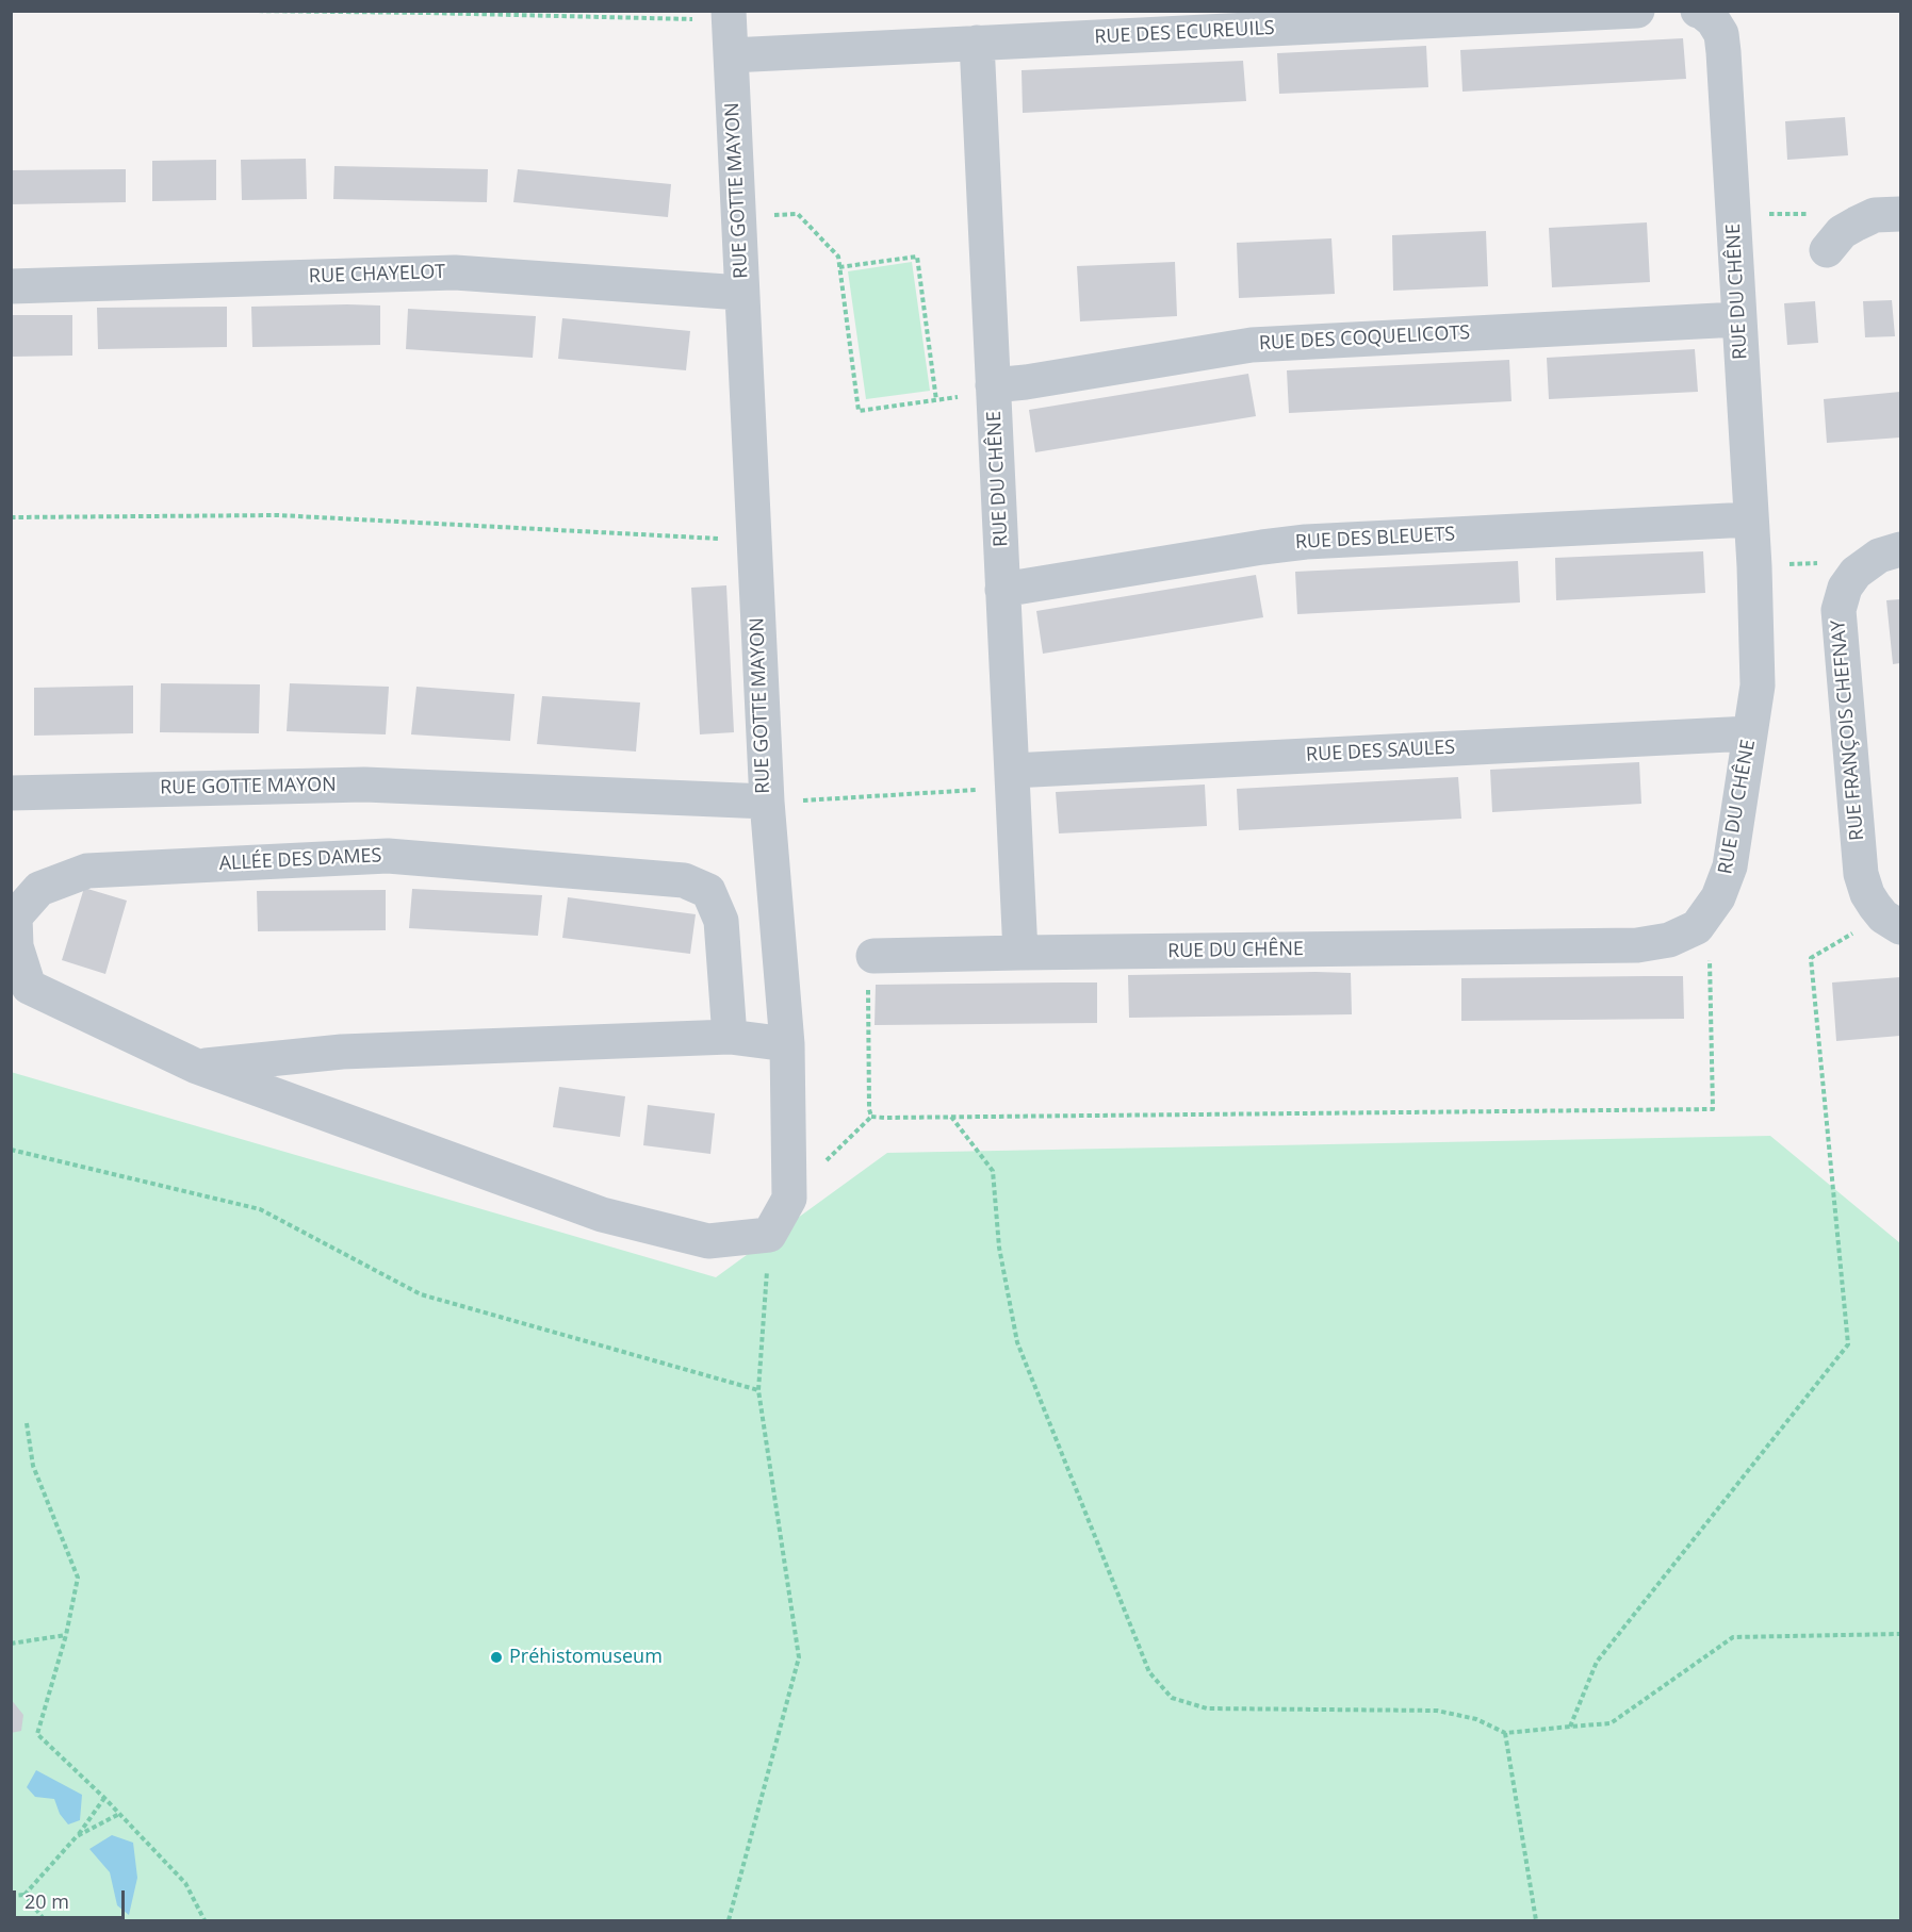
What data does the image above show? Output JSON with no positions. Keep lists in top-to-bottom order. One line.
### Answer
{"streets":{"street":["RUE DES ECUREUILS","RUE GOTTE MAYON","RUE CHAYELOT","RUE DU CHÊNE","RUE DES COQUELICOTS","RUE DES BLEUETS","RUE FRANÇOIS CHEFNAY","RUE DES SAULES","ALLÉE DES DAMES"]},"crossings":[["RUE DES ECUREUILS","RUE GOTTE MAYON"],["RUE DES ECUREUILS","RUE DU CHÊNE"],["RUE GOTTE MAYON","RUE CHAYELOT"],["RUE DU CHÊNE","RUE DES COQUELICOTS"],["RUE DU CHÊNE","RUE DES BLEUETS"],["RUE DU CHÊNE","RUE DES SAULES"]],"places":["Préhistomuseum"],"scale_bar":"20 m"}
